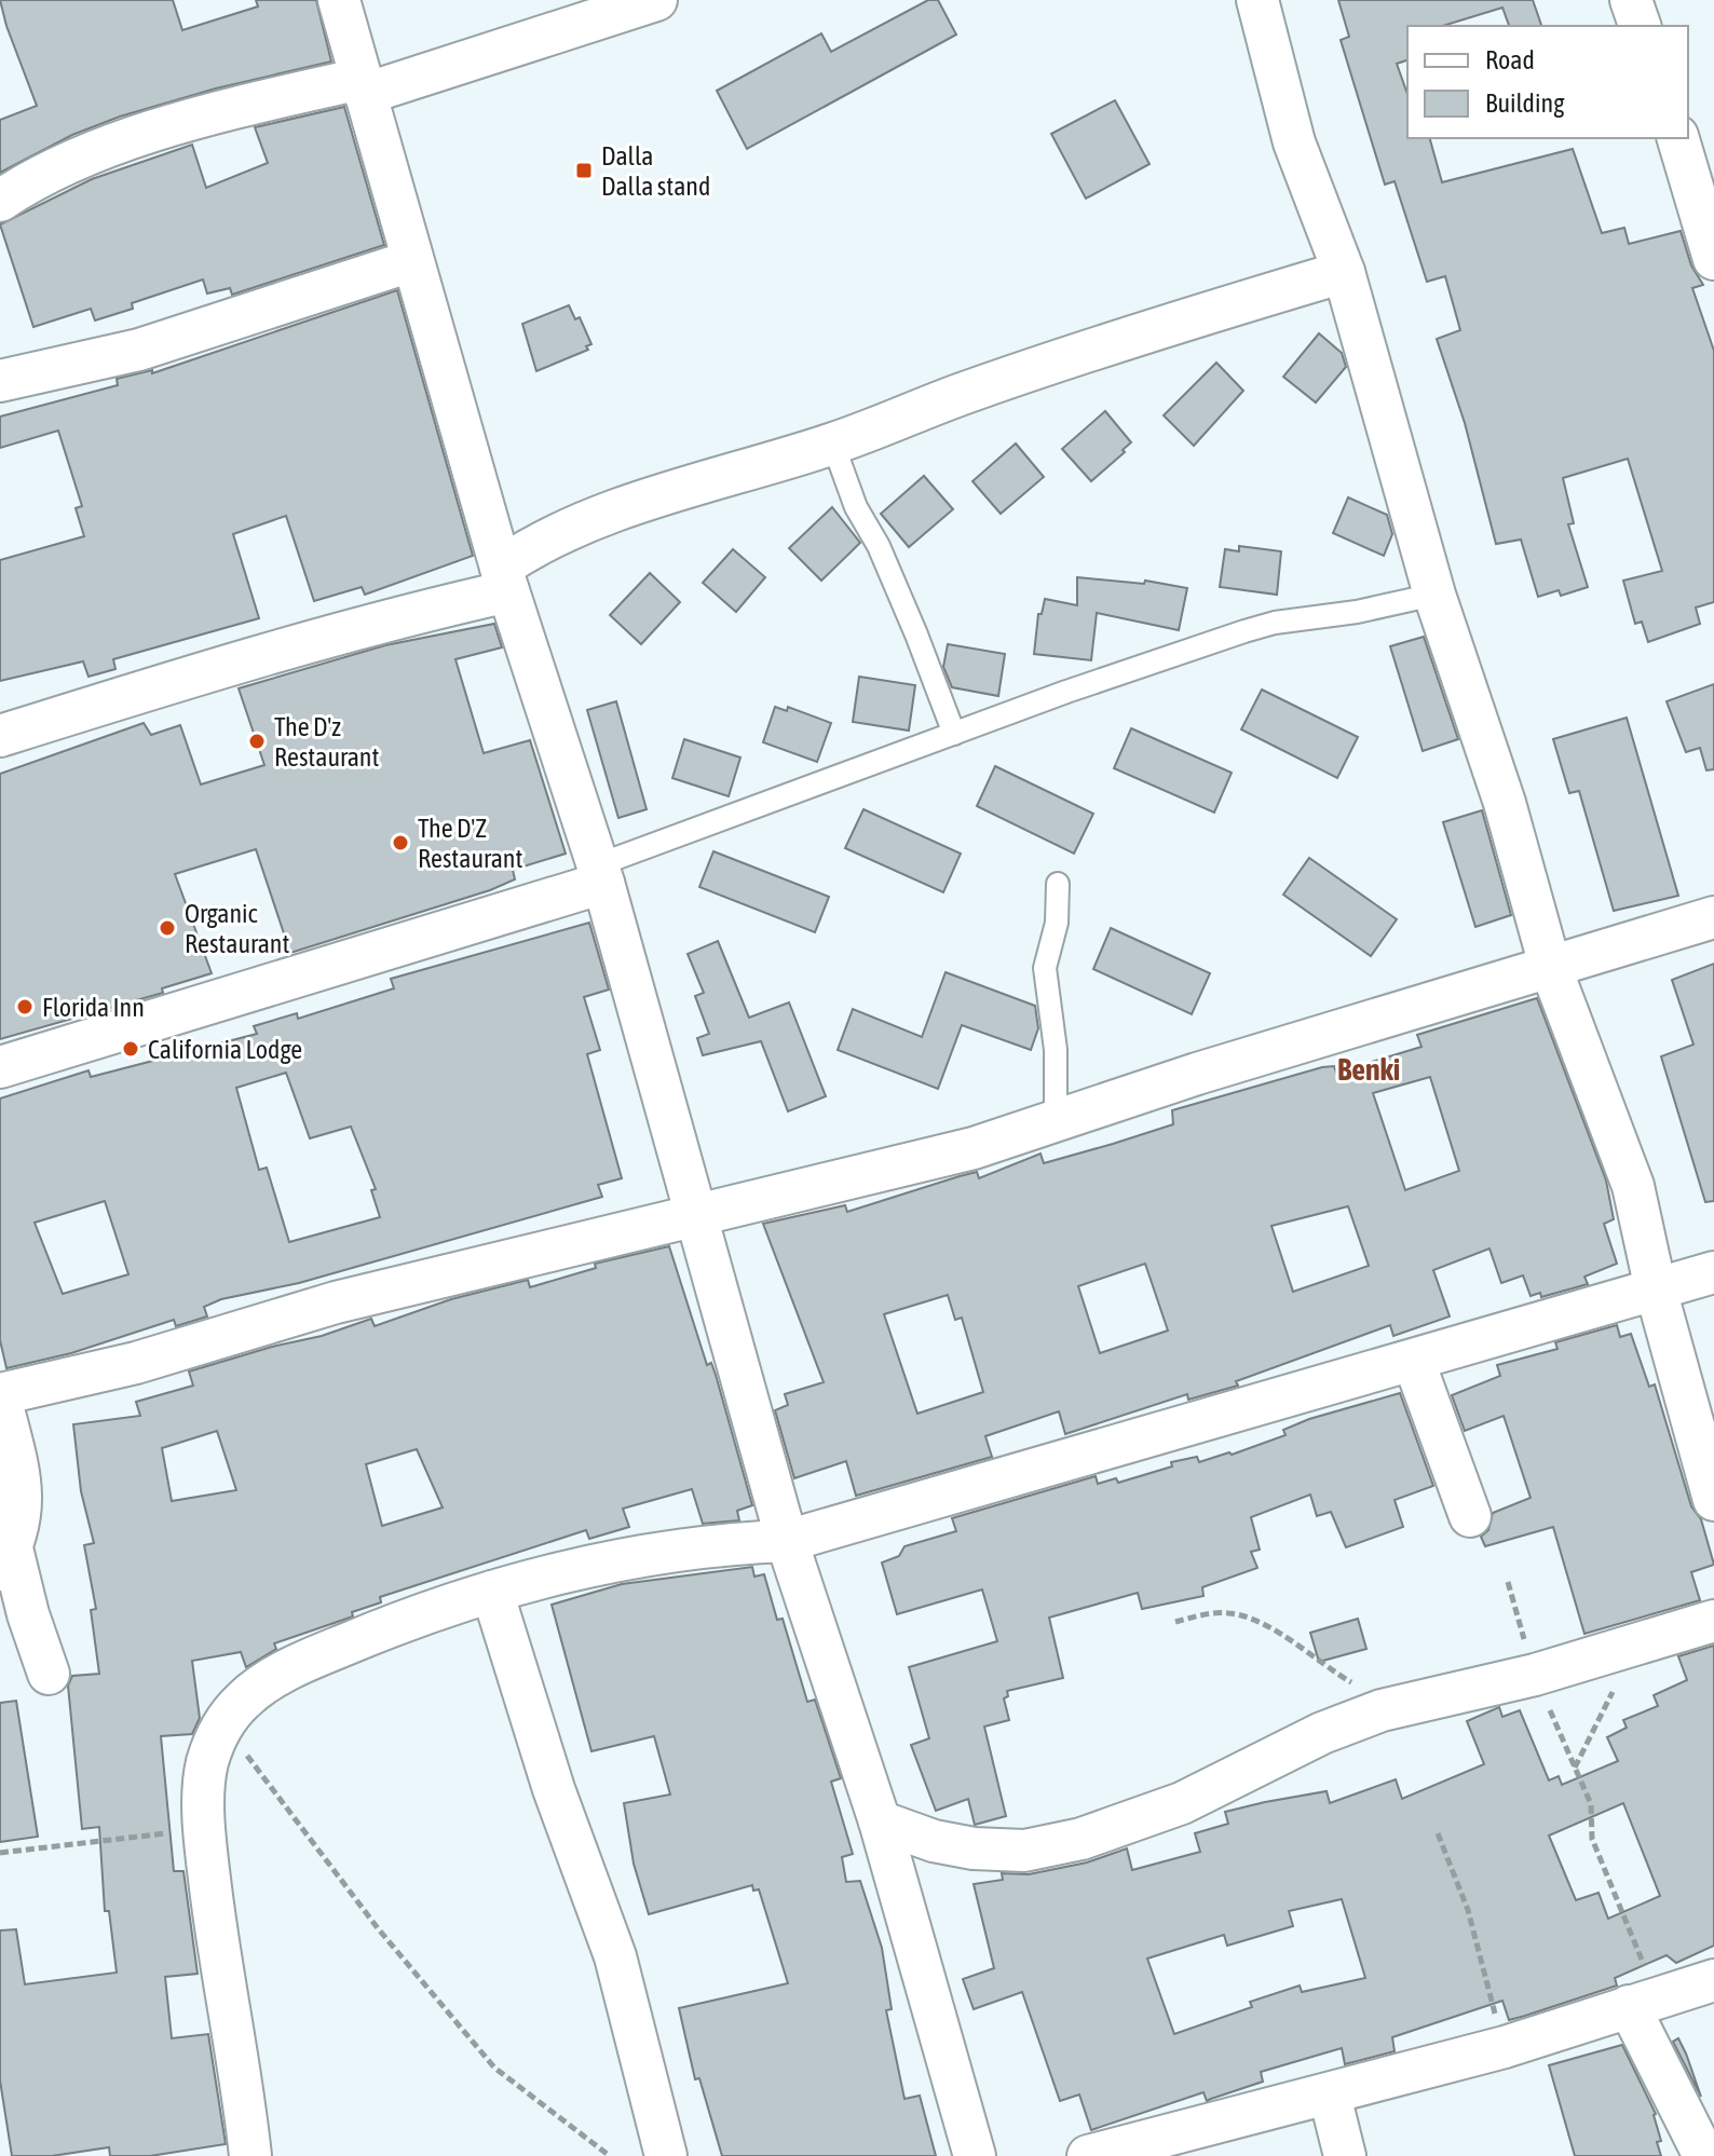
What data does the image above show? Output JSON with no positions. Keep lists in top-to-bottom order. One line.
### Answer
{"districts":["Benki"],"places":{"transit":["Dalla Dalla stand"],"other":["The D'z Restaurant","The D'Z Restaurant","Organic Restaurant","Florida Inn","California Lodge"]},"legend":["Road","Building"]}
